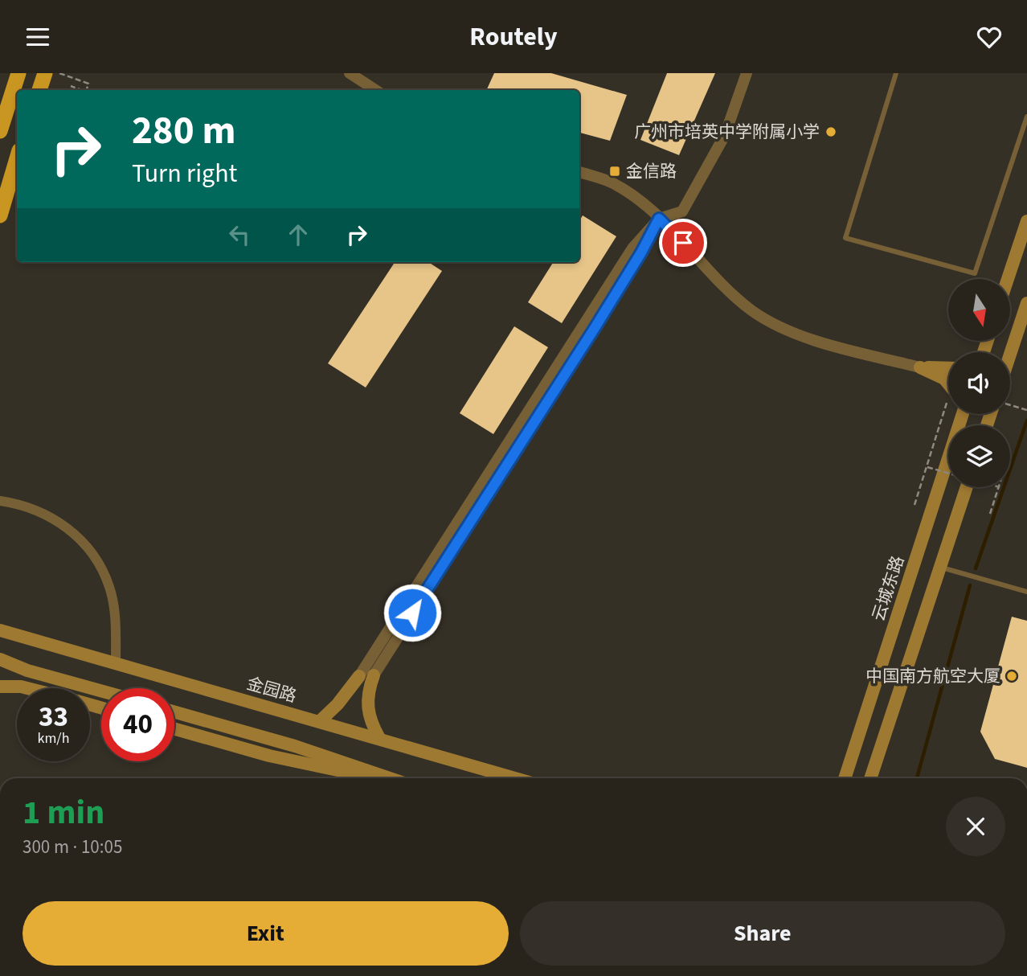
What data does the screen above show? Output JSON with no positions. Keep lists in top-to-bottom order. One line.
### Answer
{"streets":{"main road":["云城东路","金园路"]},"places":{"other":["广州市培英中学附属小学","中国南方航空大厦"],"transit":["金信路"]},"north":"bottom","page":{"header":"Routely","turn":["280 m","Turn right"],"speed":"33 km/h","limit":"40","heading":["1 min","300 m · 10:05"],"buttons":["Exit","Share"]}}
